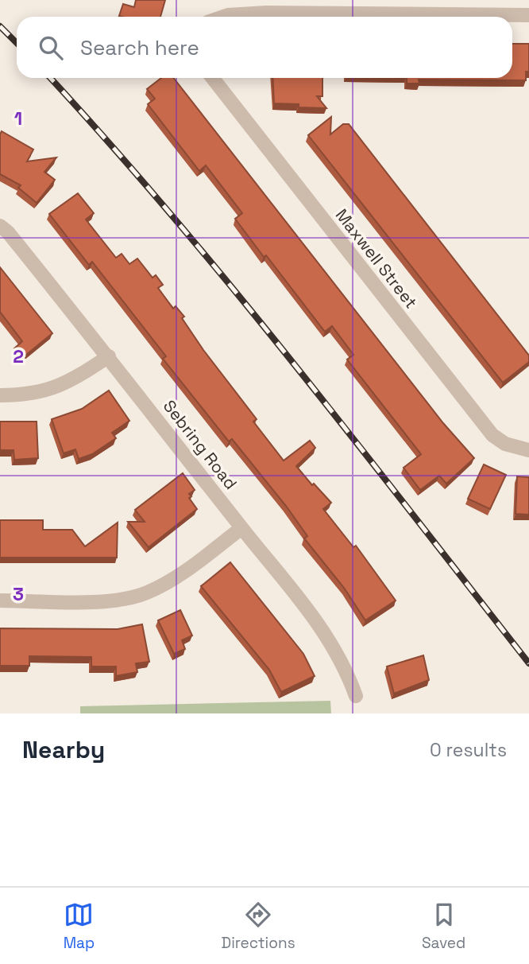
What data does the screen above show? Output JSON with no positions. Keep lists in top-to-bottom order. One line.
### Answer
{"streets":{"street":["Maxwell Street","Sebring Road"]},"page":{"search":"Search here","heading":["Nearby","0 results"],"nav":["Map","Directions","Saved"]},"grid":{"rows":["1","2","3"]}}
